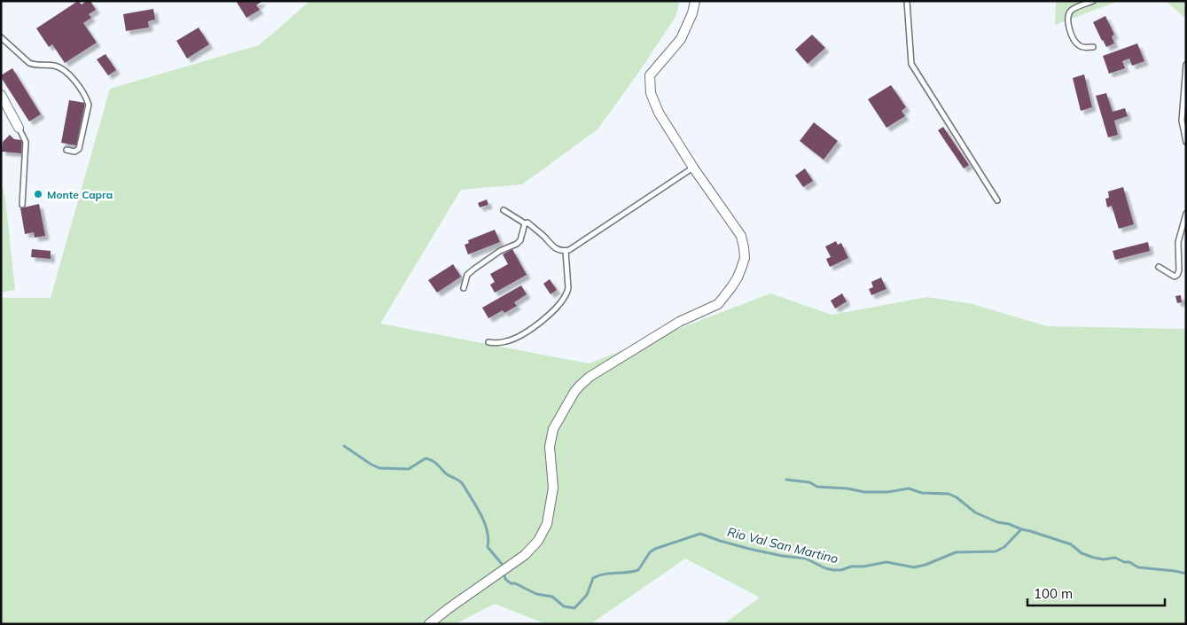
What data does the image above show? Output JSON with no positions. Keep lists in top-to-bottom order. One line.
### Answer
{"water":["Rio Val San Martino"],"places":["Monte Capra"],"scale_bar":"100 m"}
